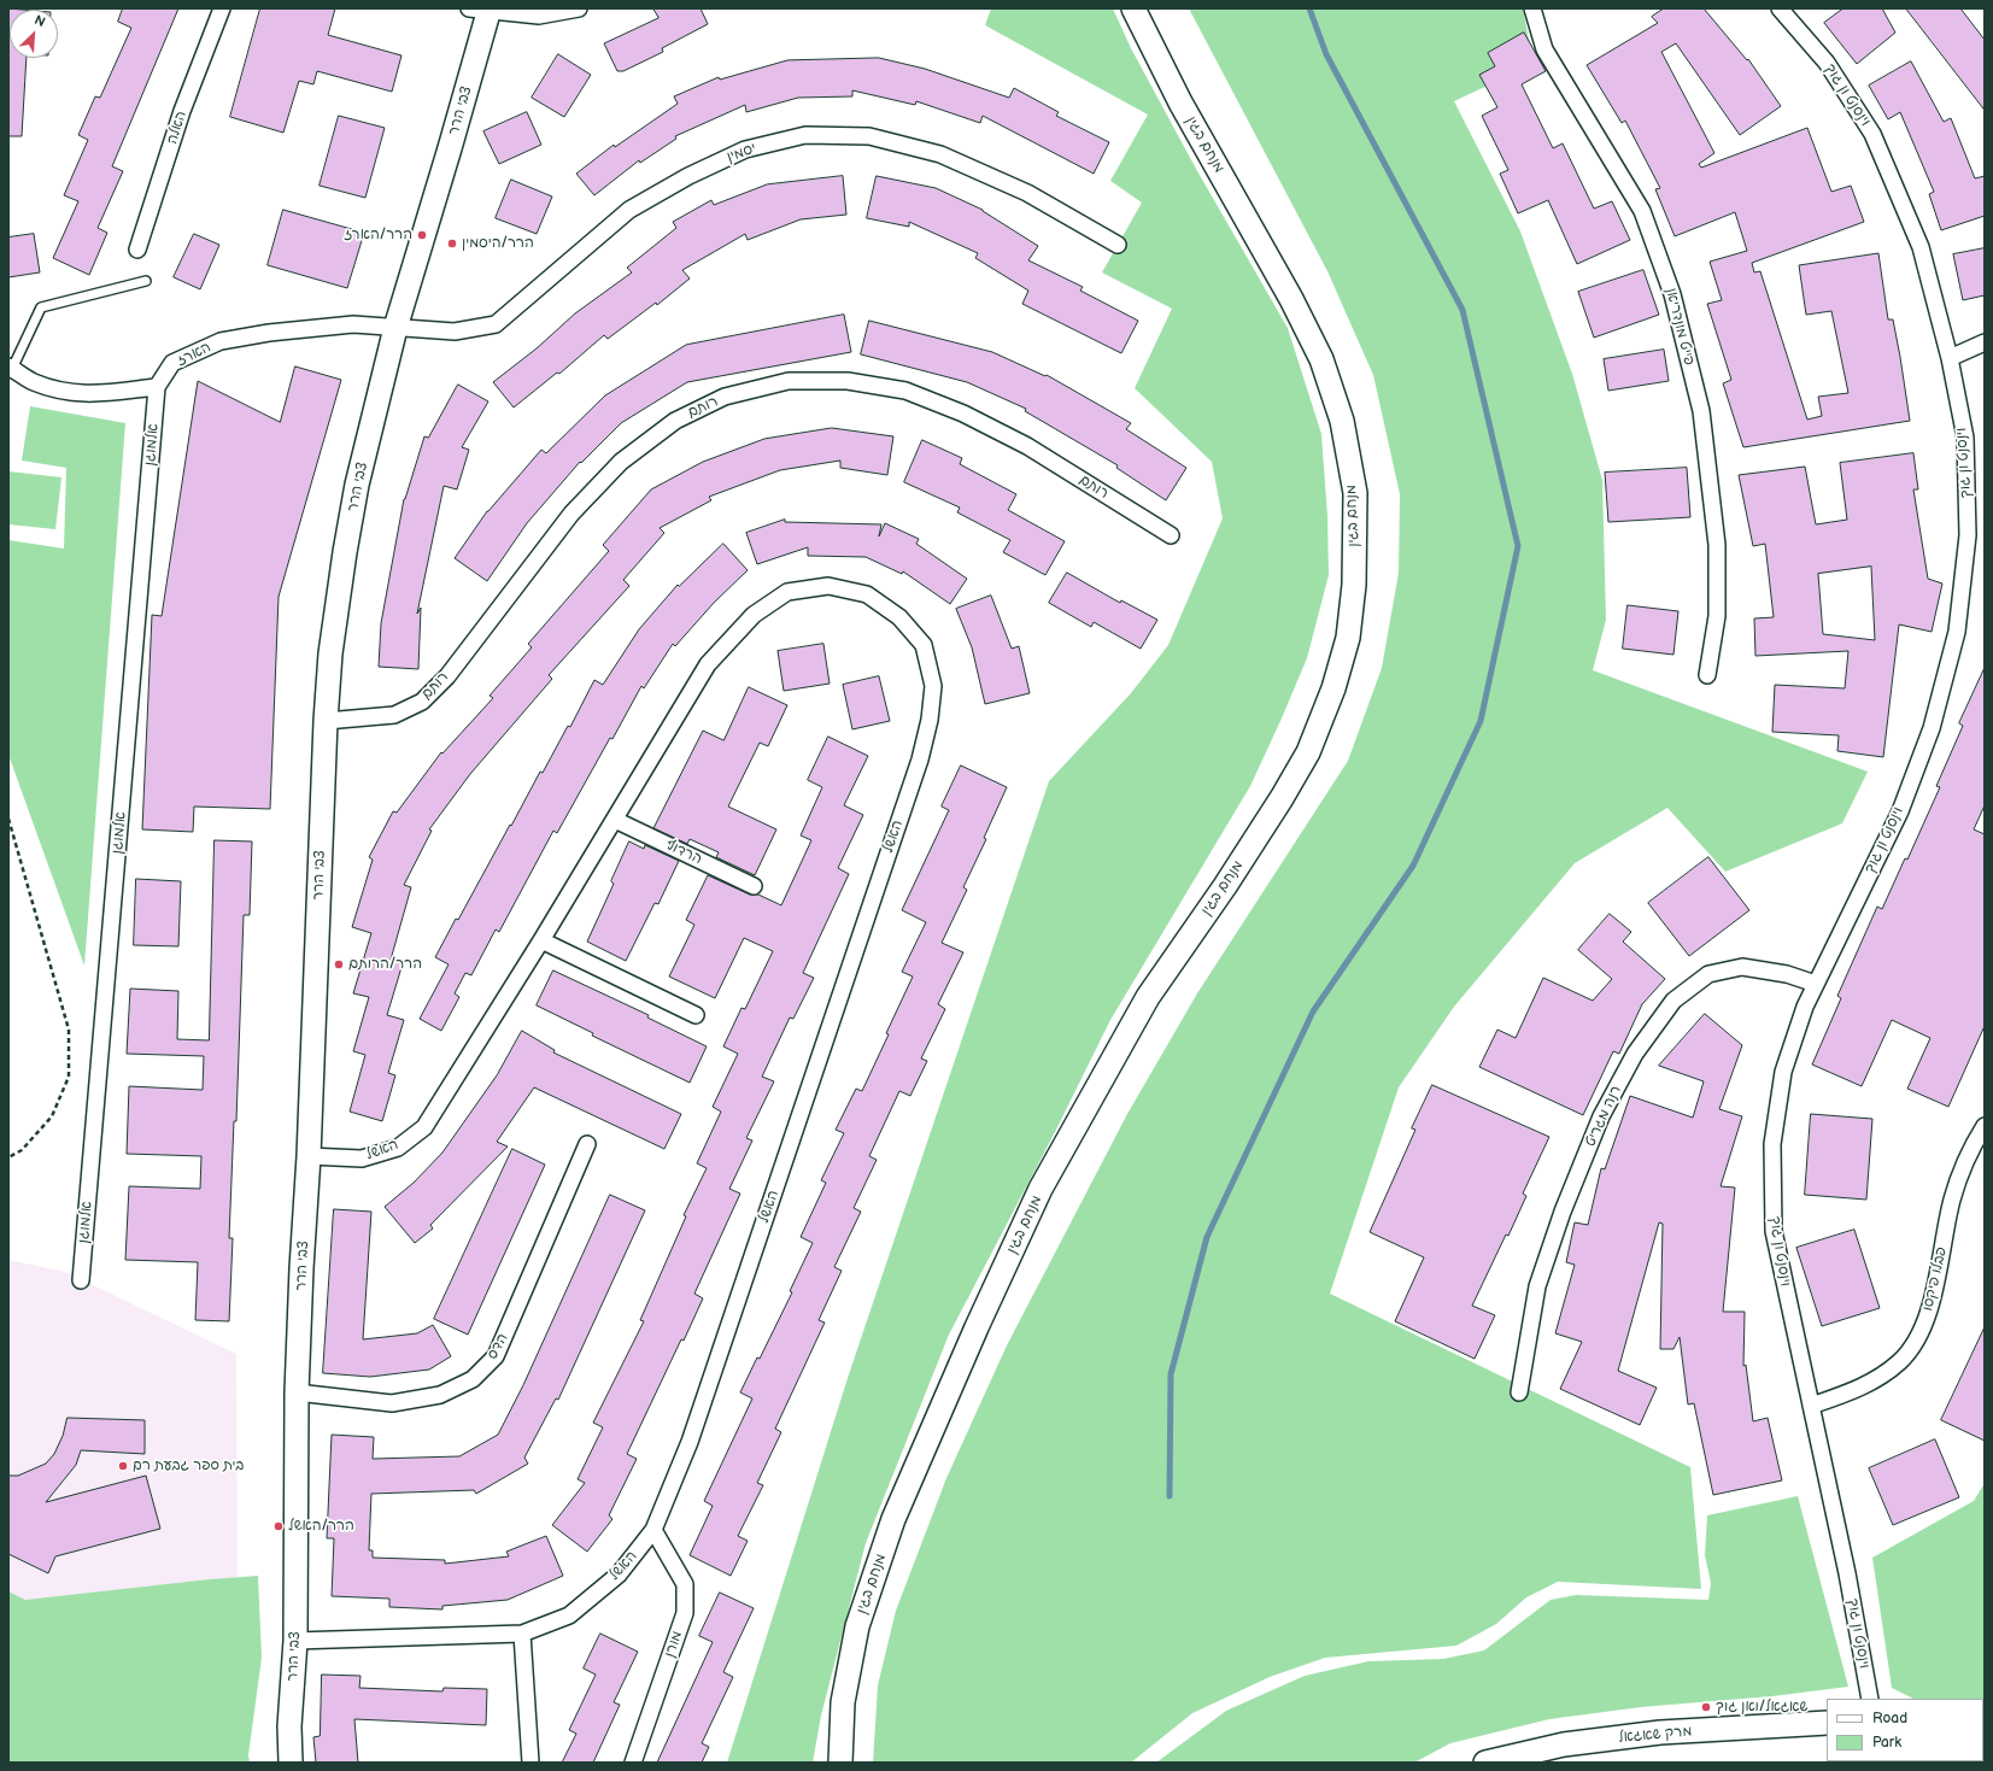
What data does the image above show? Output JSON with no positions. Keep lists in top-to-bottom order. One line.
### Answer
{"streets":{"street":["וינסנט ון גוך","צבי הרר","האלה","מנחם בגין","יסמין","פייט מונדריאן","הארז","רותם","אלמוגן","האשל","הרדוף","רנה מגריט","פבלו פיקסו","הדס","מורן","מרק שאגאל"]},"crossings":[["וינסנט ון גוך","רנה מגריט"],["וינסנט ון גוך","פבלו פיקסו"],["צבי הרר","יסמין"],["צבי הרר","הארז"],["צבי הרר","רותם"],["צבי הרר","האשל"],["צבי הרר","הדס"],["יסמין","הארז"],["הארז","אלמוגן"],["האשל","הרדוף"],["האשל","מורן"]],"places":["הרר/הארז","הרר/היסמין","הרר/הרותם","בית ספר גבעת רם","הרר/האשל","שאגאל/ואן גוך"],"legend":["Road","Park"],"north":"top right"}
